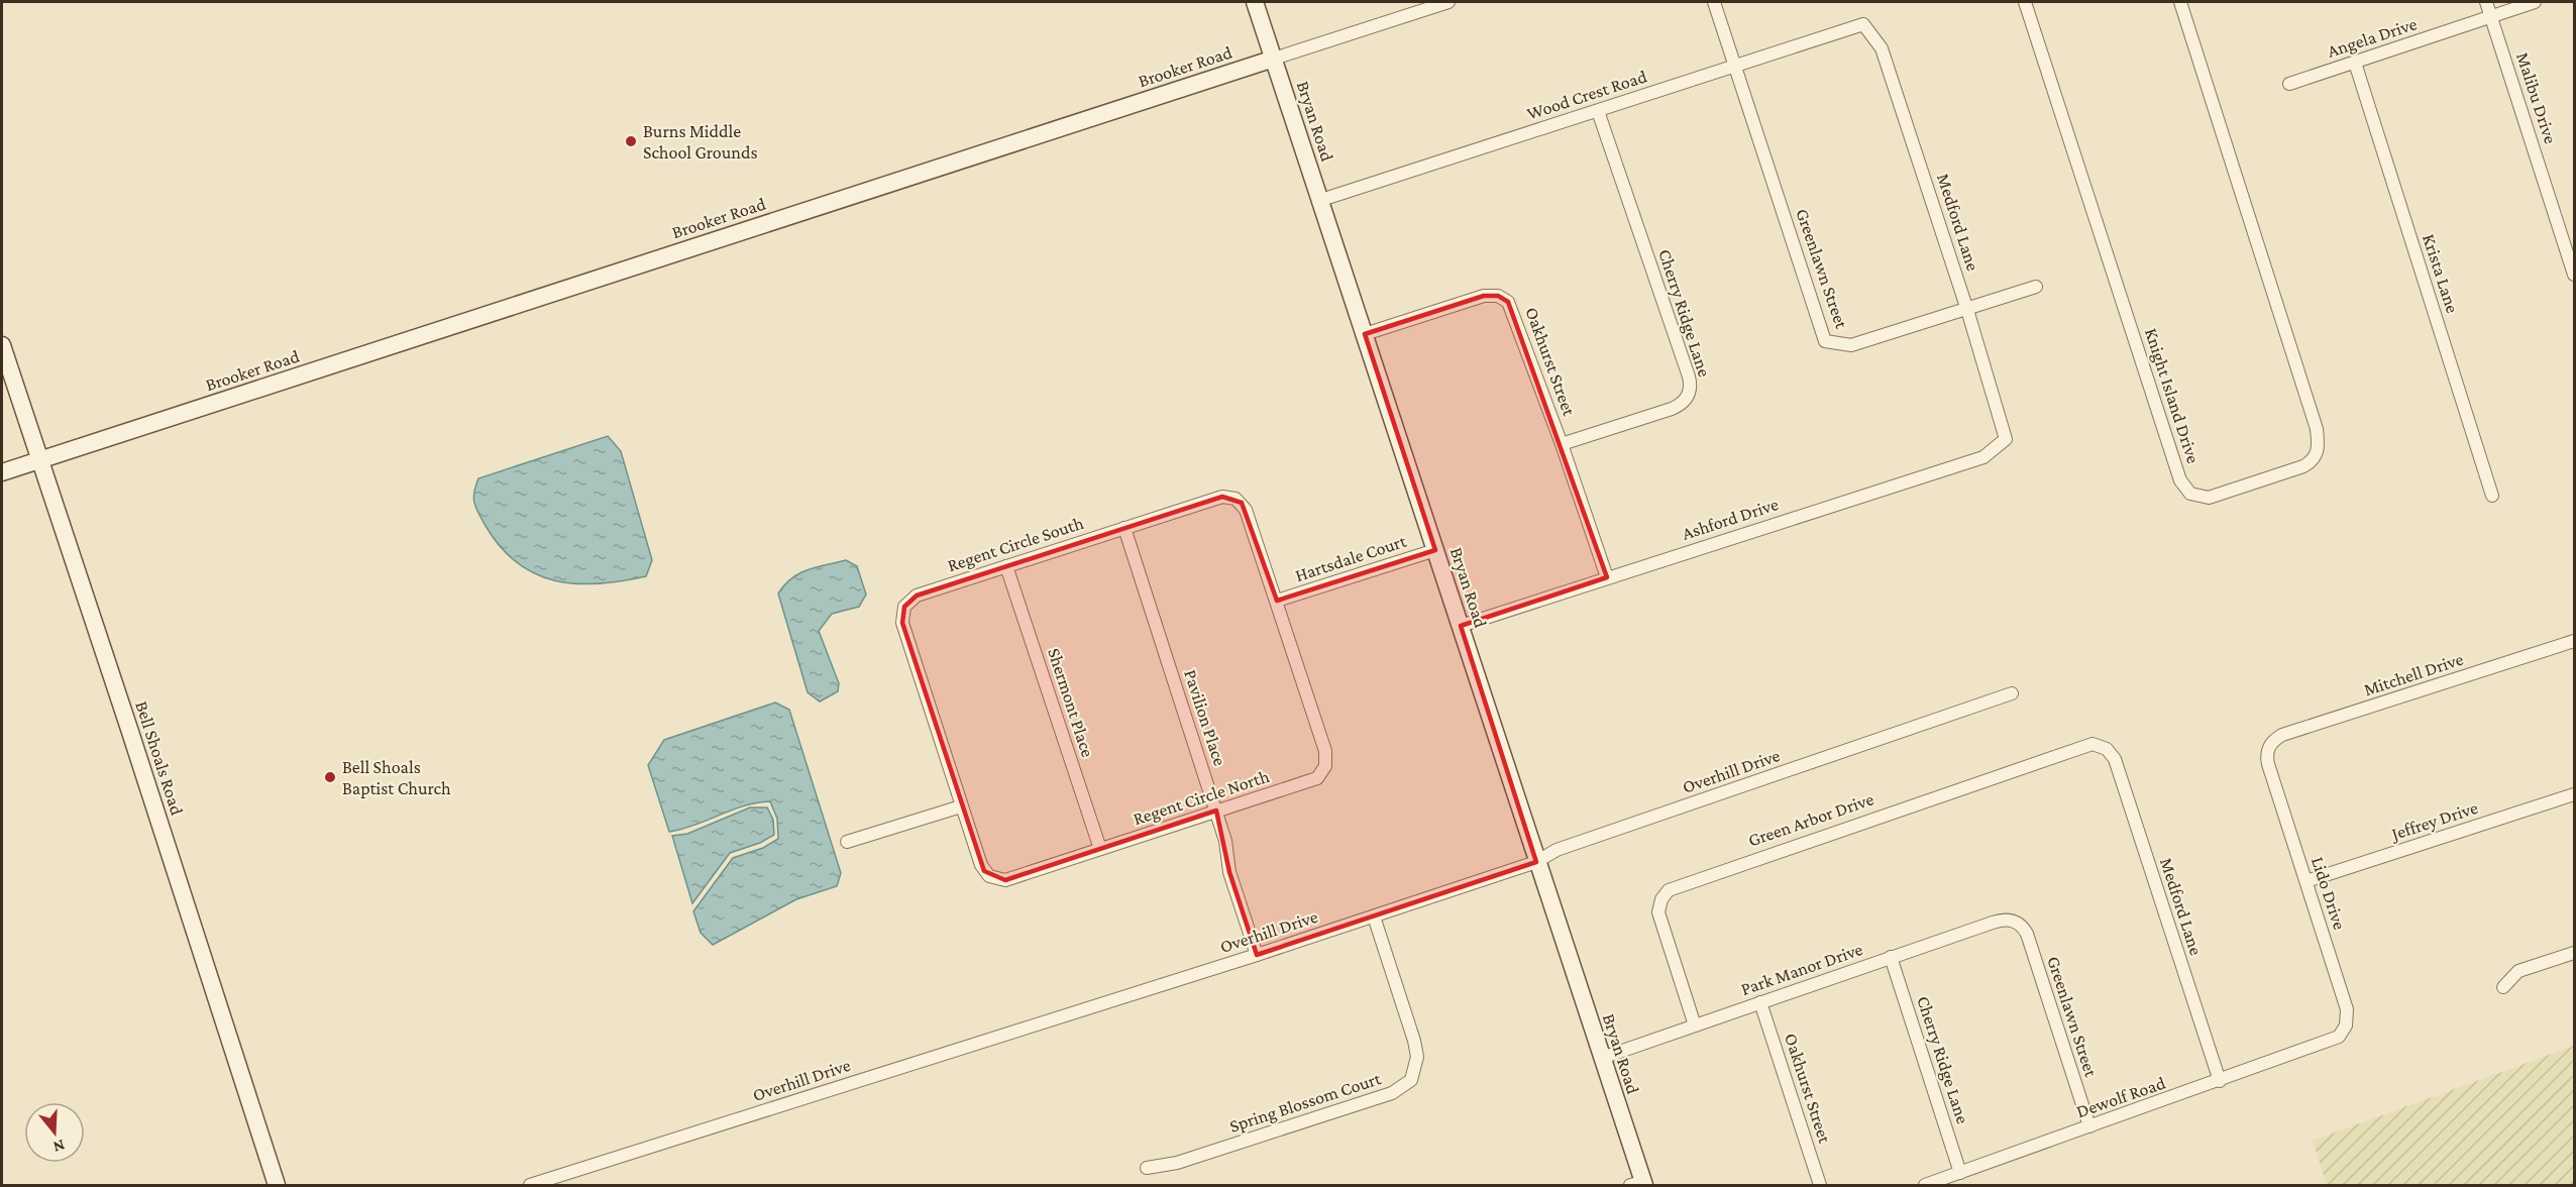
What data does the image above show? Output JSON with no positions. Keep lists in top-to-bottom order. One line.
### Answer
{"streets":{"street":["Angela Drive","Brooker Road","Wood Crest Road","Malibu Drive","Bryan Road","Medford Lane","Greenlawn Street","Krista Lane","Cherry Ridge Lane","Oakhurst Street","Knight Island Drive","Ashford Drive","Regent Circle South","Hartsdale Court","Mitchell Drive","Shermont Place","Pavilion Place","Bell Shoals Road","Overhill Drive","Regent Circle North","Green Arbor Drive","Jeffrey Drive","Lido Drive","Park Manor Drive","Dewolf Road","Spring Blossom Court"]},"crossings":[["Angela Drive","Malibu Drive"],["Angela Drive","Krista Lane"],["Brooker Road","Bryan Road"],["Brooker Road","Bell Shoals Road"],["Wood Crest Road","Bryan Road"],["Wood Crest Road","Medford Lane"],["Wood Crest Road","Greenlawn Street"],["Wood Crest Road","Cherry Ridge Lane"],["Bryan Road","Oakhurst Street"],["Bryan Road","Ashford Drive"],["Bryan Road","Hartsdale Court"],["Bryan Road","Overhill Drive"],["Bryan Road","Park Manor Drive"],["Medford Lane","Greenlawn Street"],["Medford Lane","Ashford Drive"],["Medford Lane","Green Arbor Drive"],["Medford Lane","Dewolf Road"],["Greenlawn Street","Park Manor Drive"],["Greenlawn Street","Dewolf Road"],["Cherry Ridge Lane","Oakhurst Street"],["Cherry Ridge Lane","Park Manor Drive"],["Cherry Ridge Lane","Dewolf Road"],["Oakhurst Street","Ashford Drive"],["Oakhurst Street","Park Manor Drive"],["Regent Circle South","Hartsdale Court"],["Regent Circle South","Shermont Place"],["Regent Circle South","Pavilion Place"],["Regent Circle South","Regent Circle North"],["Hartsdale Court","Regent Circle North"],["Mitchell Drive","Lido Drive"],["Shermont Place","Regent Circle North"],["Pavilion Place","Overhill Drive"],["Pavilion Place","Regent Circle North"],["Overhill Drive","Spring Blossom Court"],["Green Arbor Drive","Park Manor Drive"],["Jeffrey Drive","Lido Drive"],["Lido Drive","Dewolf Road"]],"places":["Burns Middle School Grounds","Bell Shoals Baptist Church"],"north":"bottom"}
